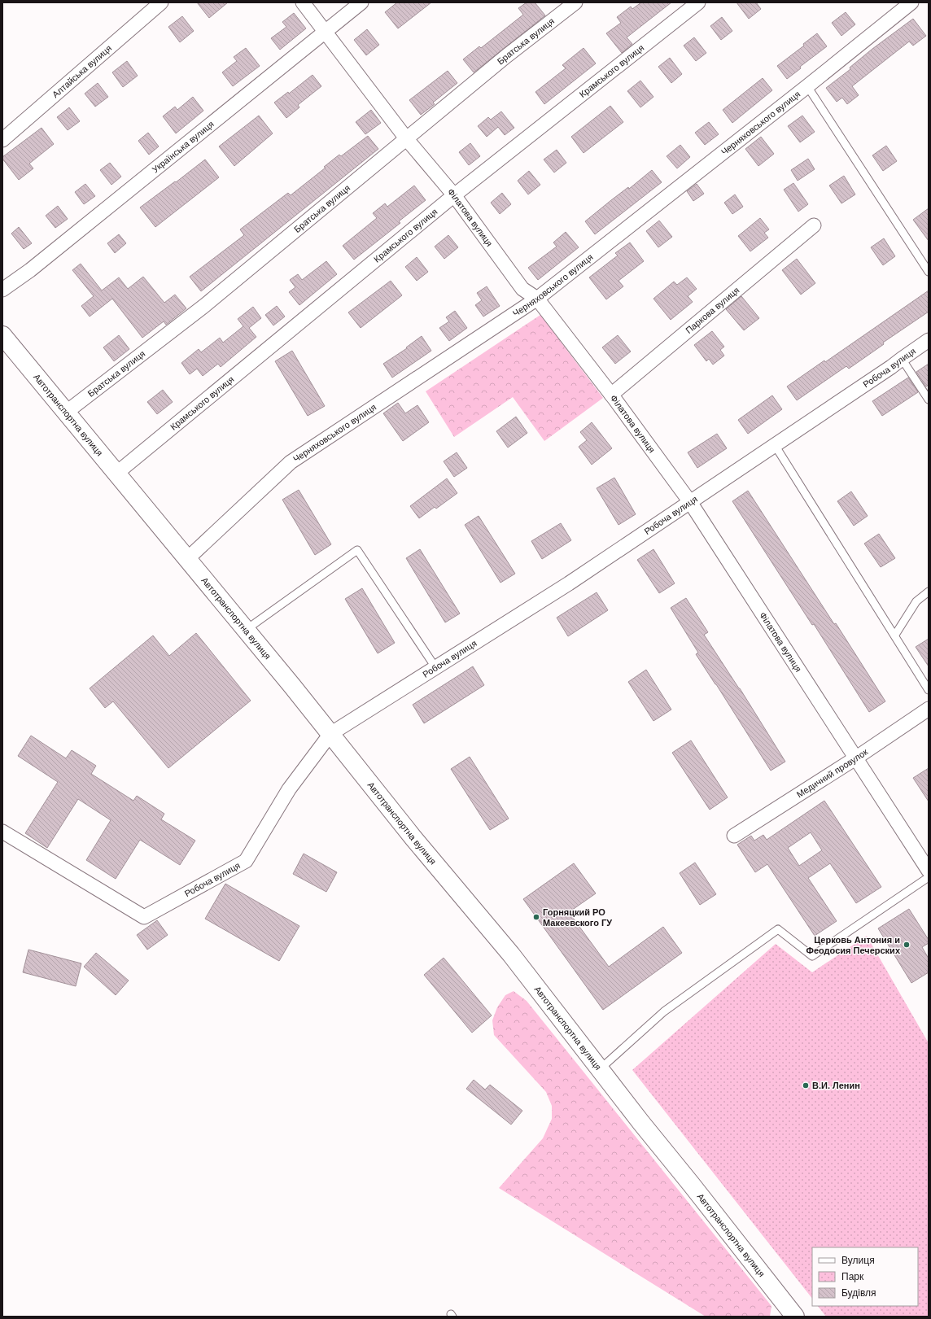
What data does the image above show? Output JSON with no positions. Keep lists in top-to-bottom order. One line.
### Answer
{"streets":{"main road":["Автотранспортна вулиця"],"street":["Братська вулиця","Алтайська вулиця","Крамського вулиця","Черняховського вулиця","Українська вулиця","Філатова вулиця","Паркова вулиця","Робоча вулиця","Медичний провулок"]},"crossings":[["Братська вулиця","Філатова вулиця"],["Братська вулиця","Автотранспортна вулиця"],["Крамського вулиця","Філатова вулиця"],["Крамського вулиця","Автотранспортна вулиця"],["Черняховського вулиця","Філатова вулиця"],["Черняховського вулиця","Автотранспортна вулиця"],["Українська вулиця","Філатова вулиця"],["Філатова вулиця","Паркова вулиця"],["Філатова вулиця","Робоча вулиця"],["Філатова вулиця","Медичний провулок"],["Робоча вулиця","Автотранспортна вулиця"]],"places":["Горняцкий РО Макеевского ГУ","Церковь Антония и Феодосия Печерских","В.И. Ленин"],"legend":["Вулиця","Парк","Будівля"]}
